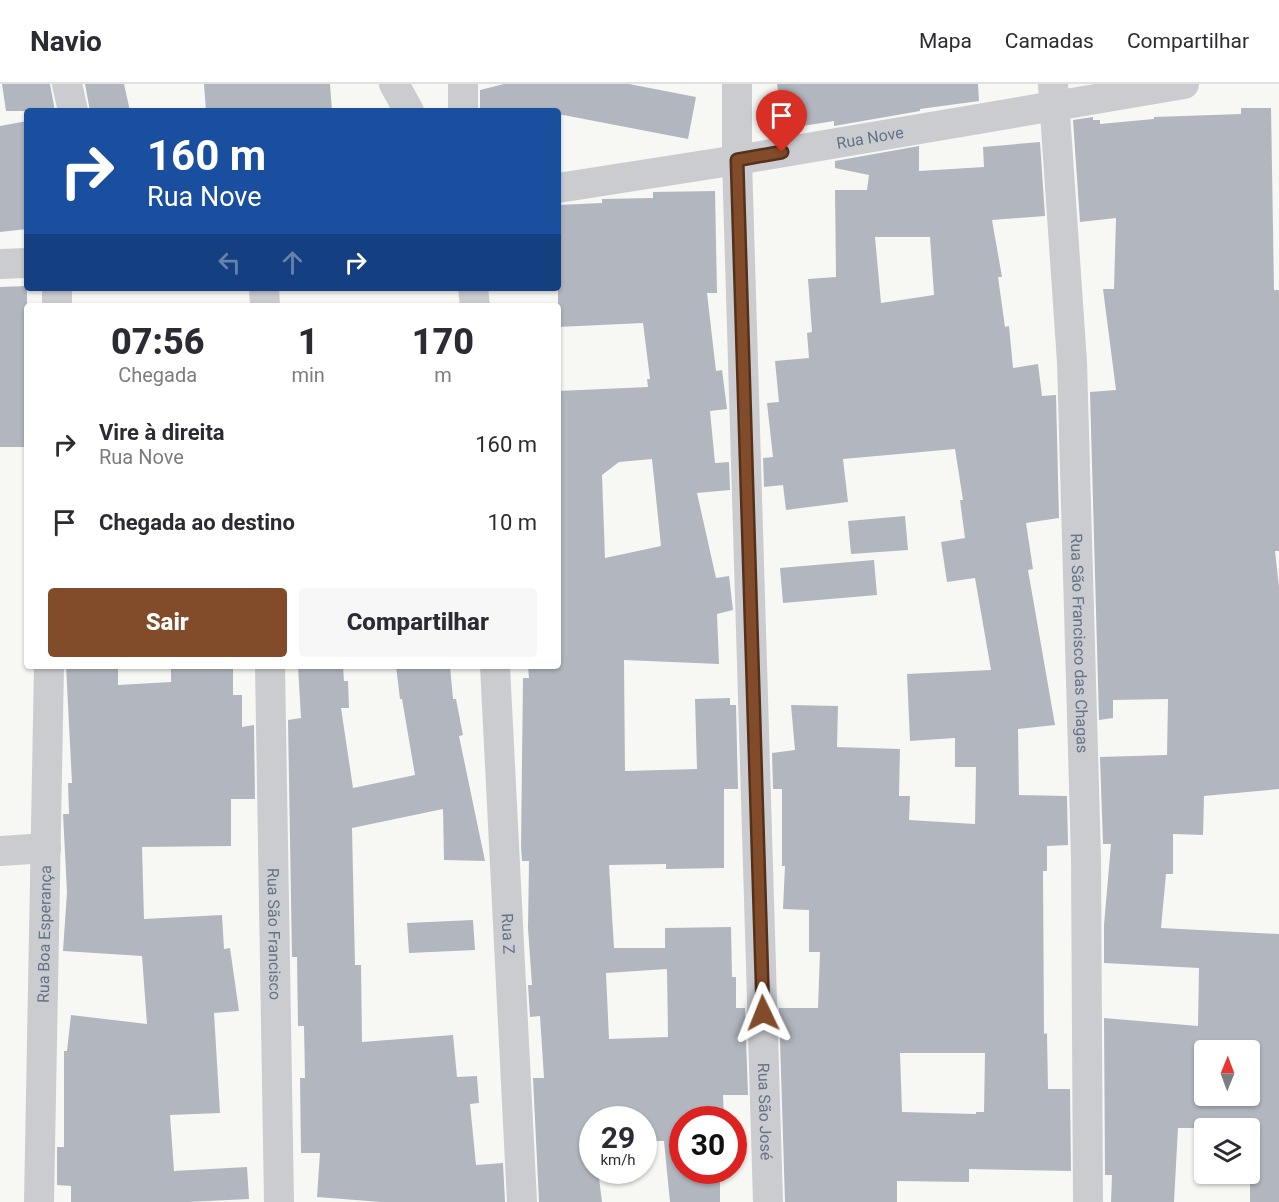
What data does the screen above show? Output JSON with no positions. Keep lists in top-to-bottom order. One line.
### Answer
{"streets":{"street":["Rua Nove","Rua São Francisco das Chagas","Rua Boa Esperança","Rua São Francisco","Rua Z","Rua São José"]},"crossings":[["Rua Nove","Rua São Francisco das Chagas"],["Rua Nove","Rua São José"]],"north":"top","page":{"header":"Navio","nav":["Mapa","Camadas","Compartilhar"],"turn":["160 m","Rua Nove"],"eta":["07:56","Chegada","1","min","170","m"],"list":[{"name":"Vire à direita","note":"Rua Nove","value":"160 m"},{"name":"Chegada ao destino","value":"10 m"}],"buttons":["Sair","Compartilhar"],"speed":"29 km/h","limit":"30"}}
